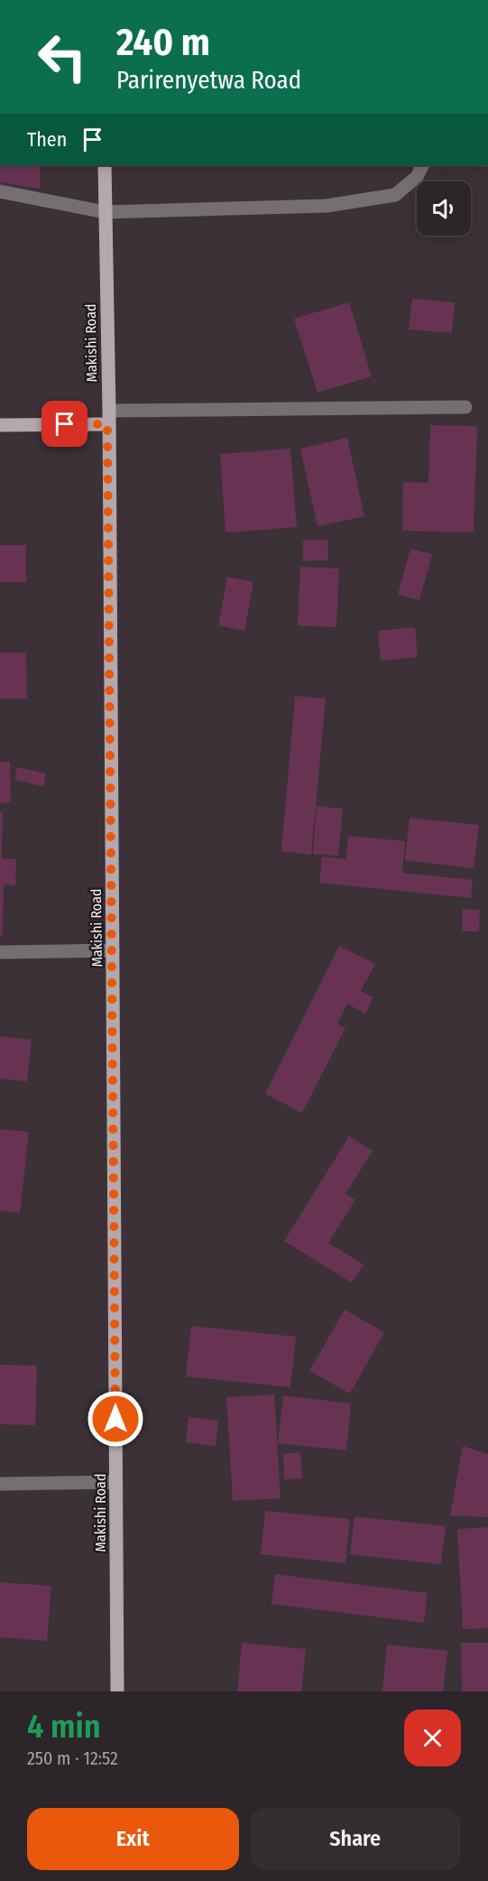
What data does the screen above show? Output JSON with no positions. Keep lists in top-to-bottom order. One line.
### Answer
{"streets":{"main road":["Makishi Road"]},"page":{"turn":["240 m","Parirenyetwa Road"],"then":"Then","heading":["4 min","250 m · 12:52"],"buttons":["Exit","Share"]}}
